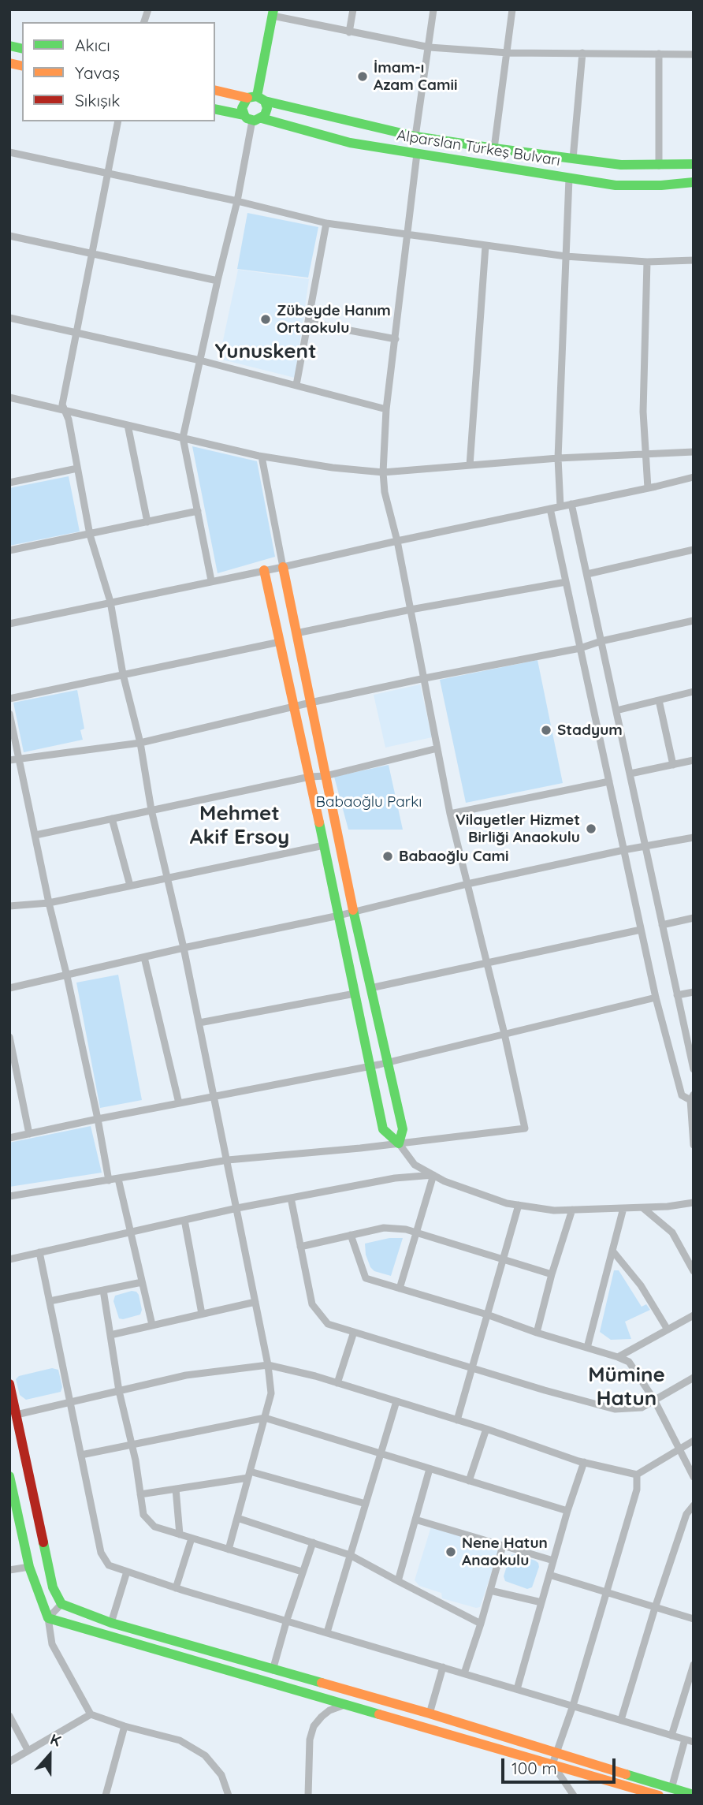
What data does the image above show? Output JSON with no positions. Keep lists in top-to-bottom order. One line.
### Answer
{"streets":{"street":["Alparslan Türkeş Bulvarı"]},"districts":["Yunuskent","Mehmet Akif Ersoy","Mümine Hatun"],"parks":["Babaoğlu Parkı"],"places":["İmam-ı Azam Camii","Zübeyde Hanım Ortaokulu","Stadyum","Vilayetler Hizmet Birliği Anaokulu","Babaoğlu Cami","Nene Hatun Anaokulu"],"legend":["Akıcı","Yavaş","Sıkışık"],"scale_bar":"100 m","north":"top"}
